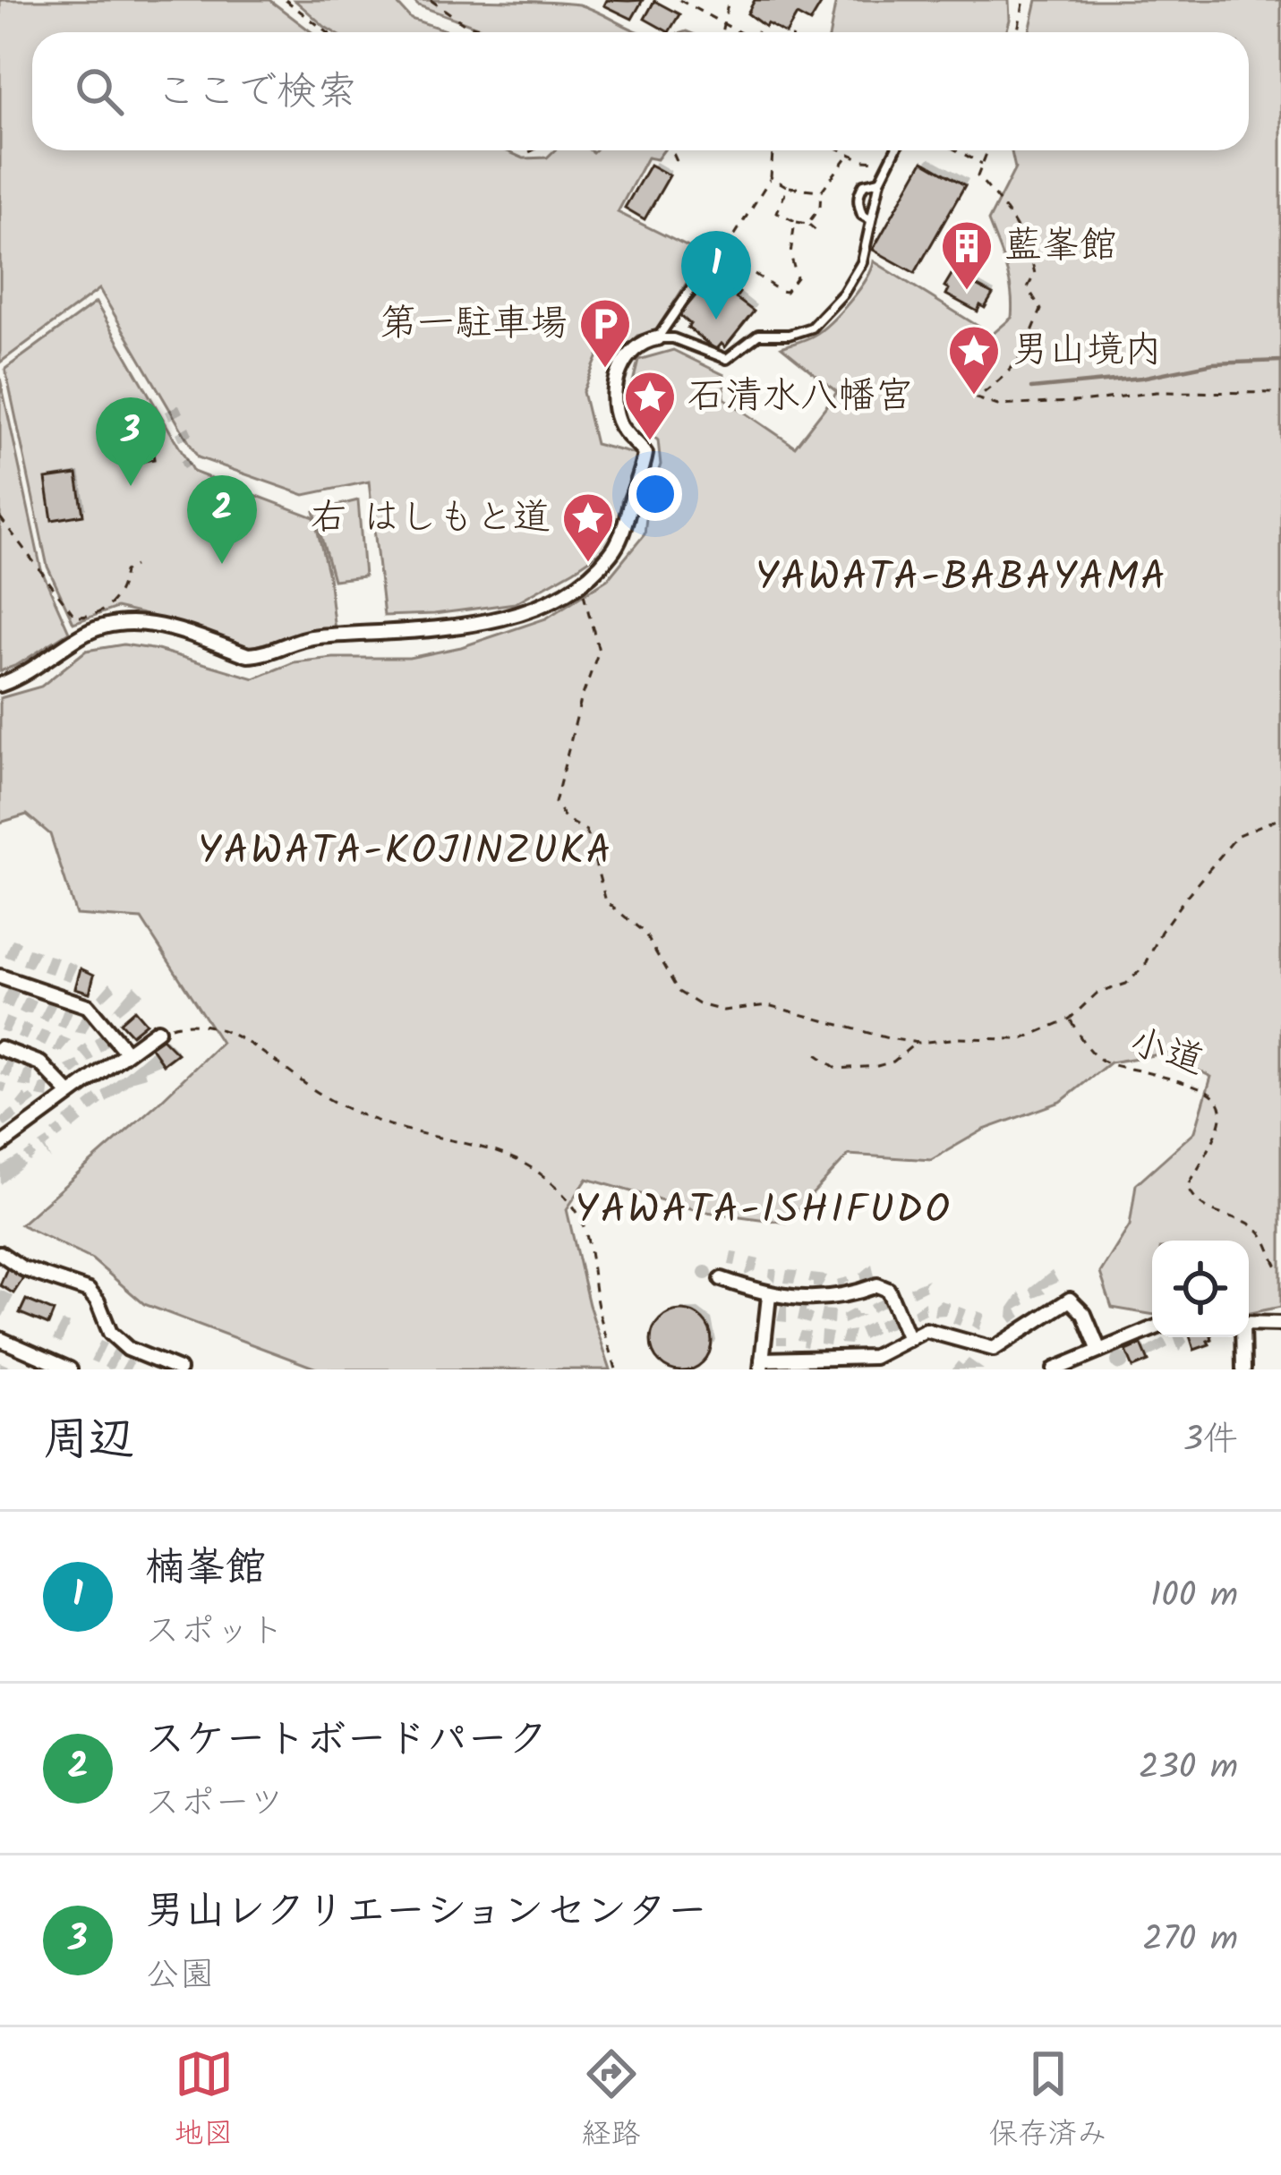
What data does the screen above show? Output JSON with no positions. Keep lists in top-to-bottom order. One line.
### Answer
{"streets":{"path":["小道"]},"districts":["YAWATA-BABAYAMA","YAWATA-KOJINZUKA","YAWATA-ISHIFUDO"],"places":{"building":["藍峯館"],"parking":["第一駐車場"],"place":["男山境内","石清水八幡宮","右 はしもと道"]},"page":{"search":"ここで検索","pins":["1","3","2"],"heading":["周辺","3件"],"list":[{"mark":"1","name":"楠峯館","note":"スポット","value":"100 m"},{"mark":"2","name":"スケートボードパーク","note":"スポーツ","value":"230 m"},{"mark":"3","name":"男山レクリエーションセンター","note":"公園","value":"270 m"}],"nav":["地図","経路","保存済み"]}}
